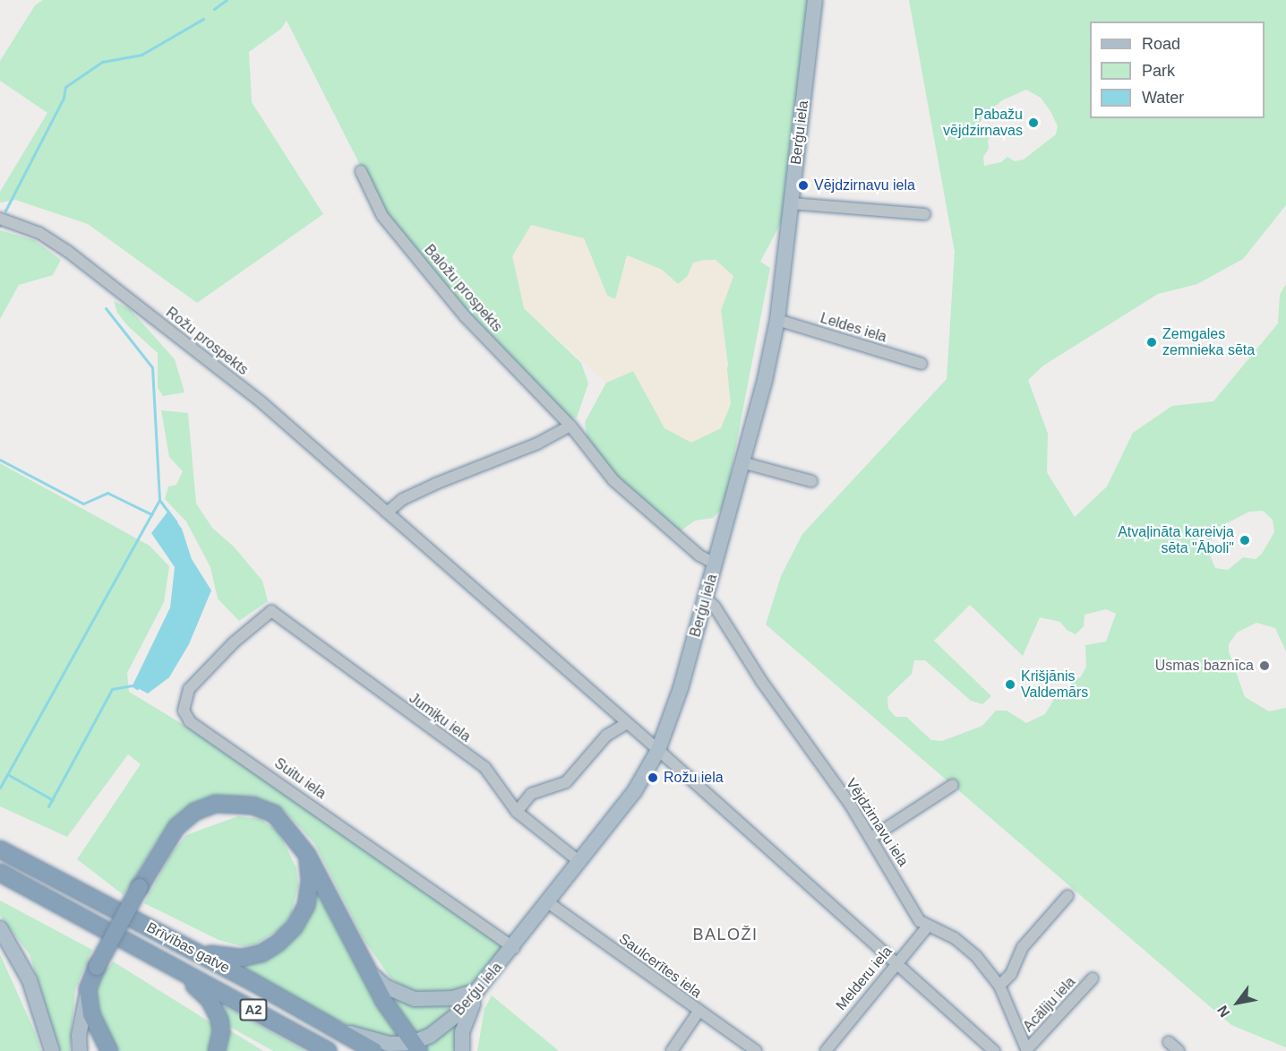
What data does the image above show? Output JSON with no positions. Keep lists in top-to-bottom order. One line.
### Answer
{"streets":{"highway":["Brīvības gatve","A2"],"main road":["Berģu iela"],"street":["Baložu prospekts","Leldes iela","Rožu prospekts","Jumiķu iela","Suitu iela","Vējdzirnavu iela","Saulcerītes iela","Melderu iela","Acāliju iela"]},"crossings":[["Berģu iela","Leldes iela"],["Berģu iela","Jumiķu iela"],["Berģu iela","Suitu iela"],["Berģu iela","Vējdzirnavu iela"],["Berģu iela","Brīvības gatve"],["Berģu iela","Saulcerītes iela"],["Jumiķu iela","Suitu iela"],["Vējdzirnavu iela","Melderu iela"]],"districts":["BALOŽI"],"places":["Pabažu vējdzirnavas","Vējdzirnavu iela","Zemgales zemnieka sēta","Atvaļināta kareivja sēta \"Āboli\"","Usmas baznīca","Krišjānis Valdemārs","Rožu iela"],"legend":["Road","Park","Water"],"north":"bottom left"}
